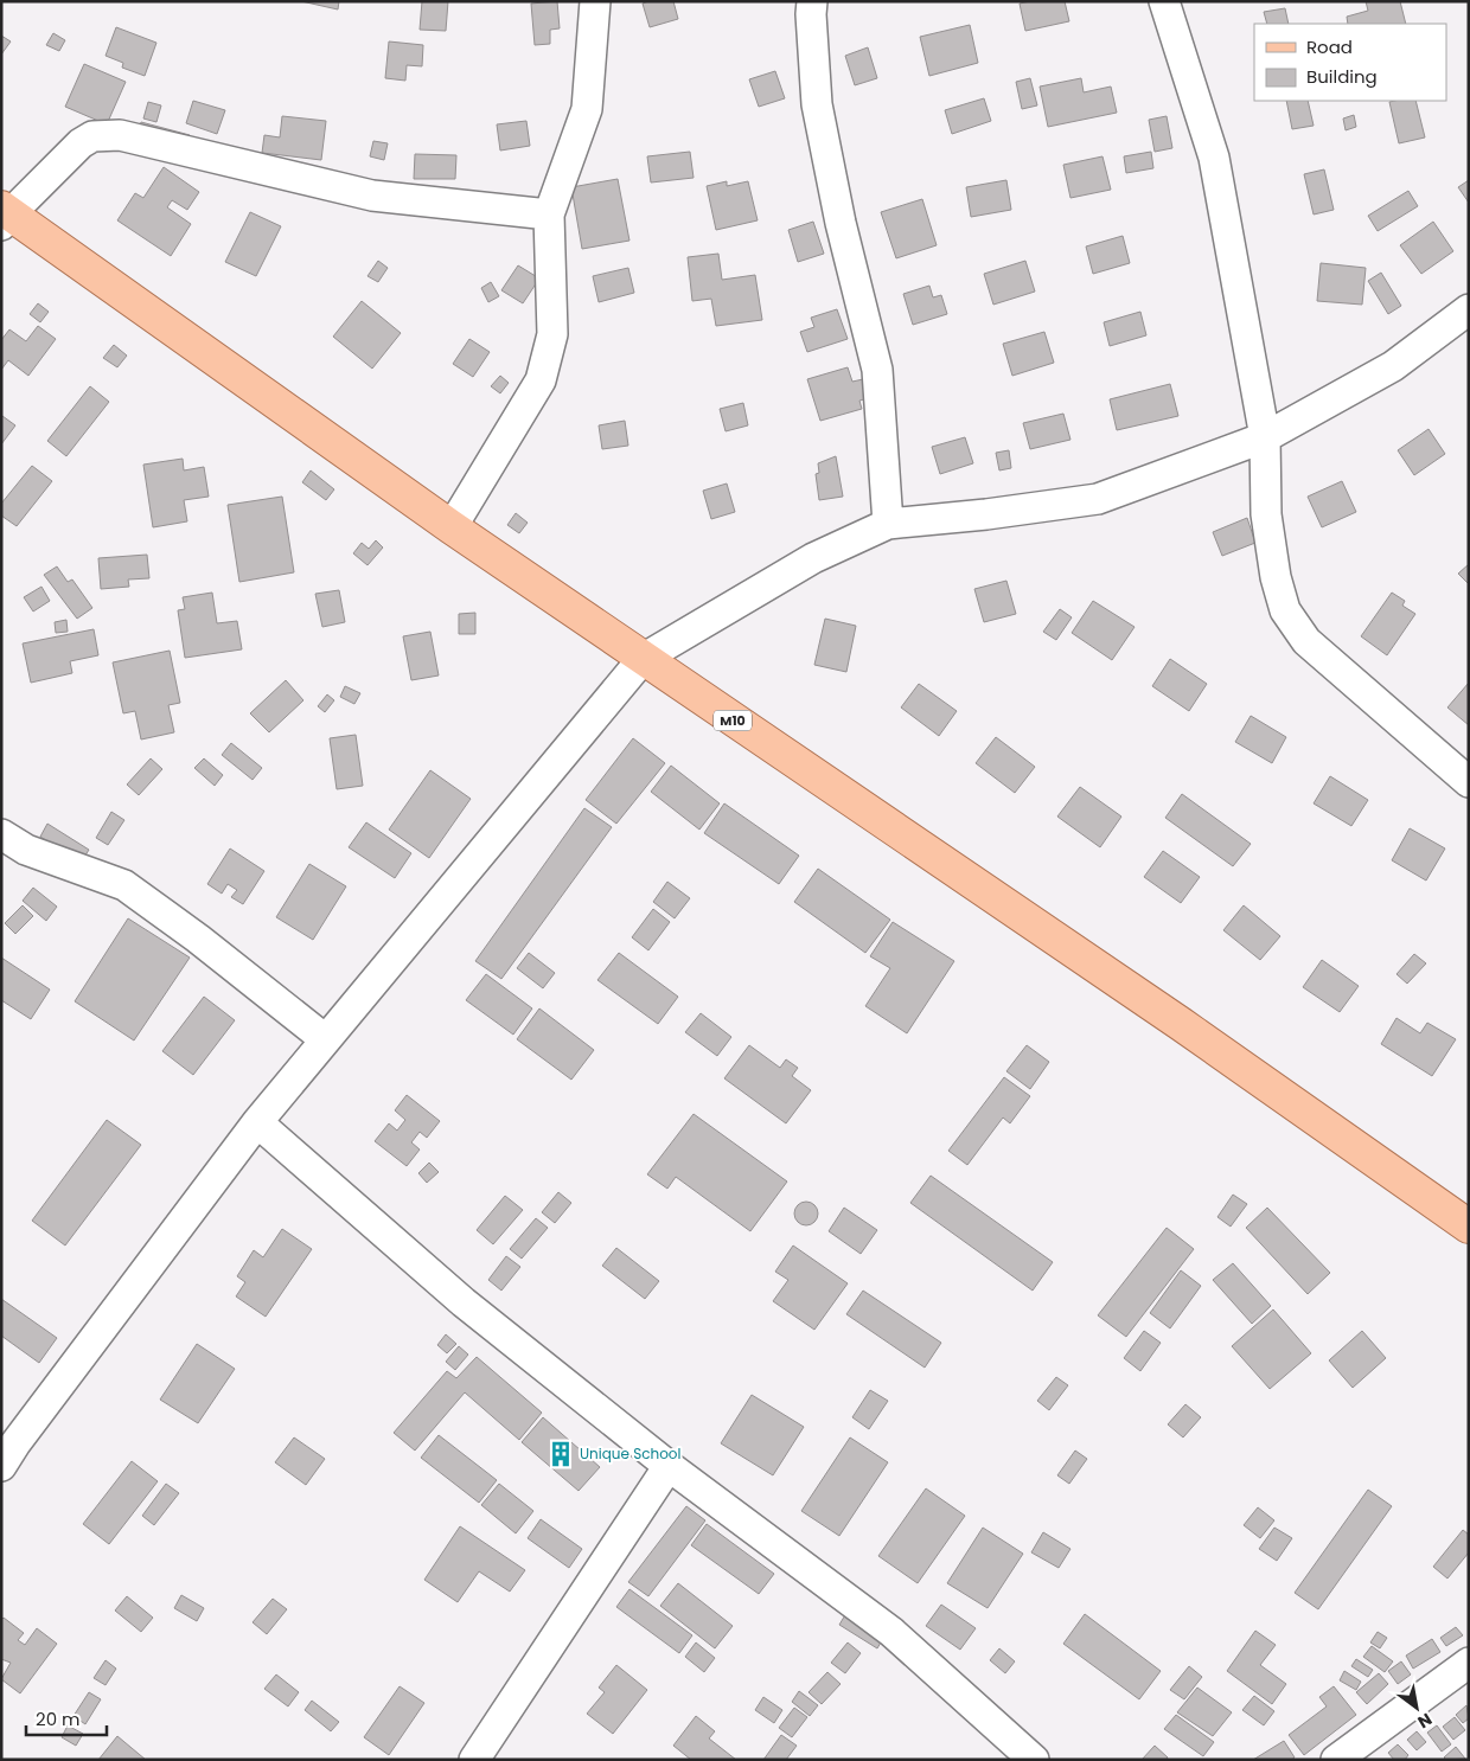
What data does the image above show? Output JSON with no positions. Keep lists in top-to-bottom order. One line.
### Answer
{"streets":{"main road":["M10"]},"places":{"building":["Unique School"]},"legend":["Road","Building"],"scale_bar":"20 m","north":"bottom right"}
